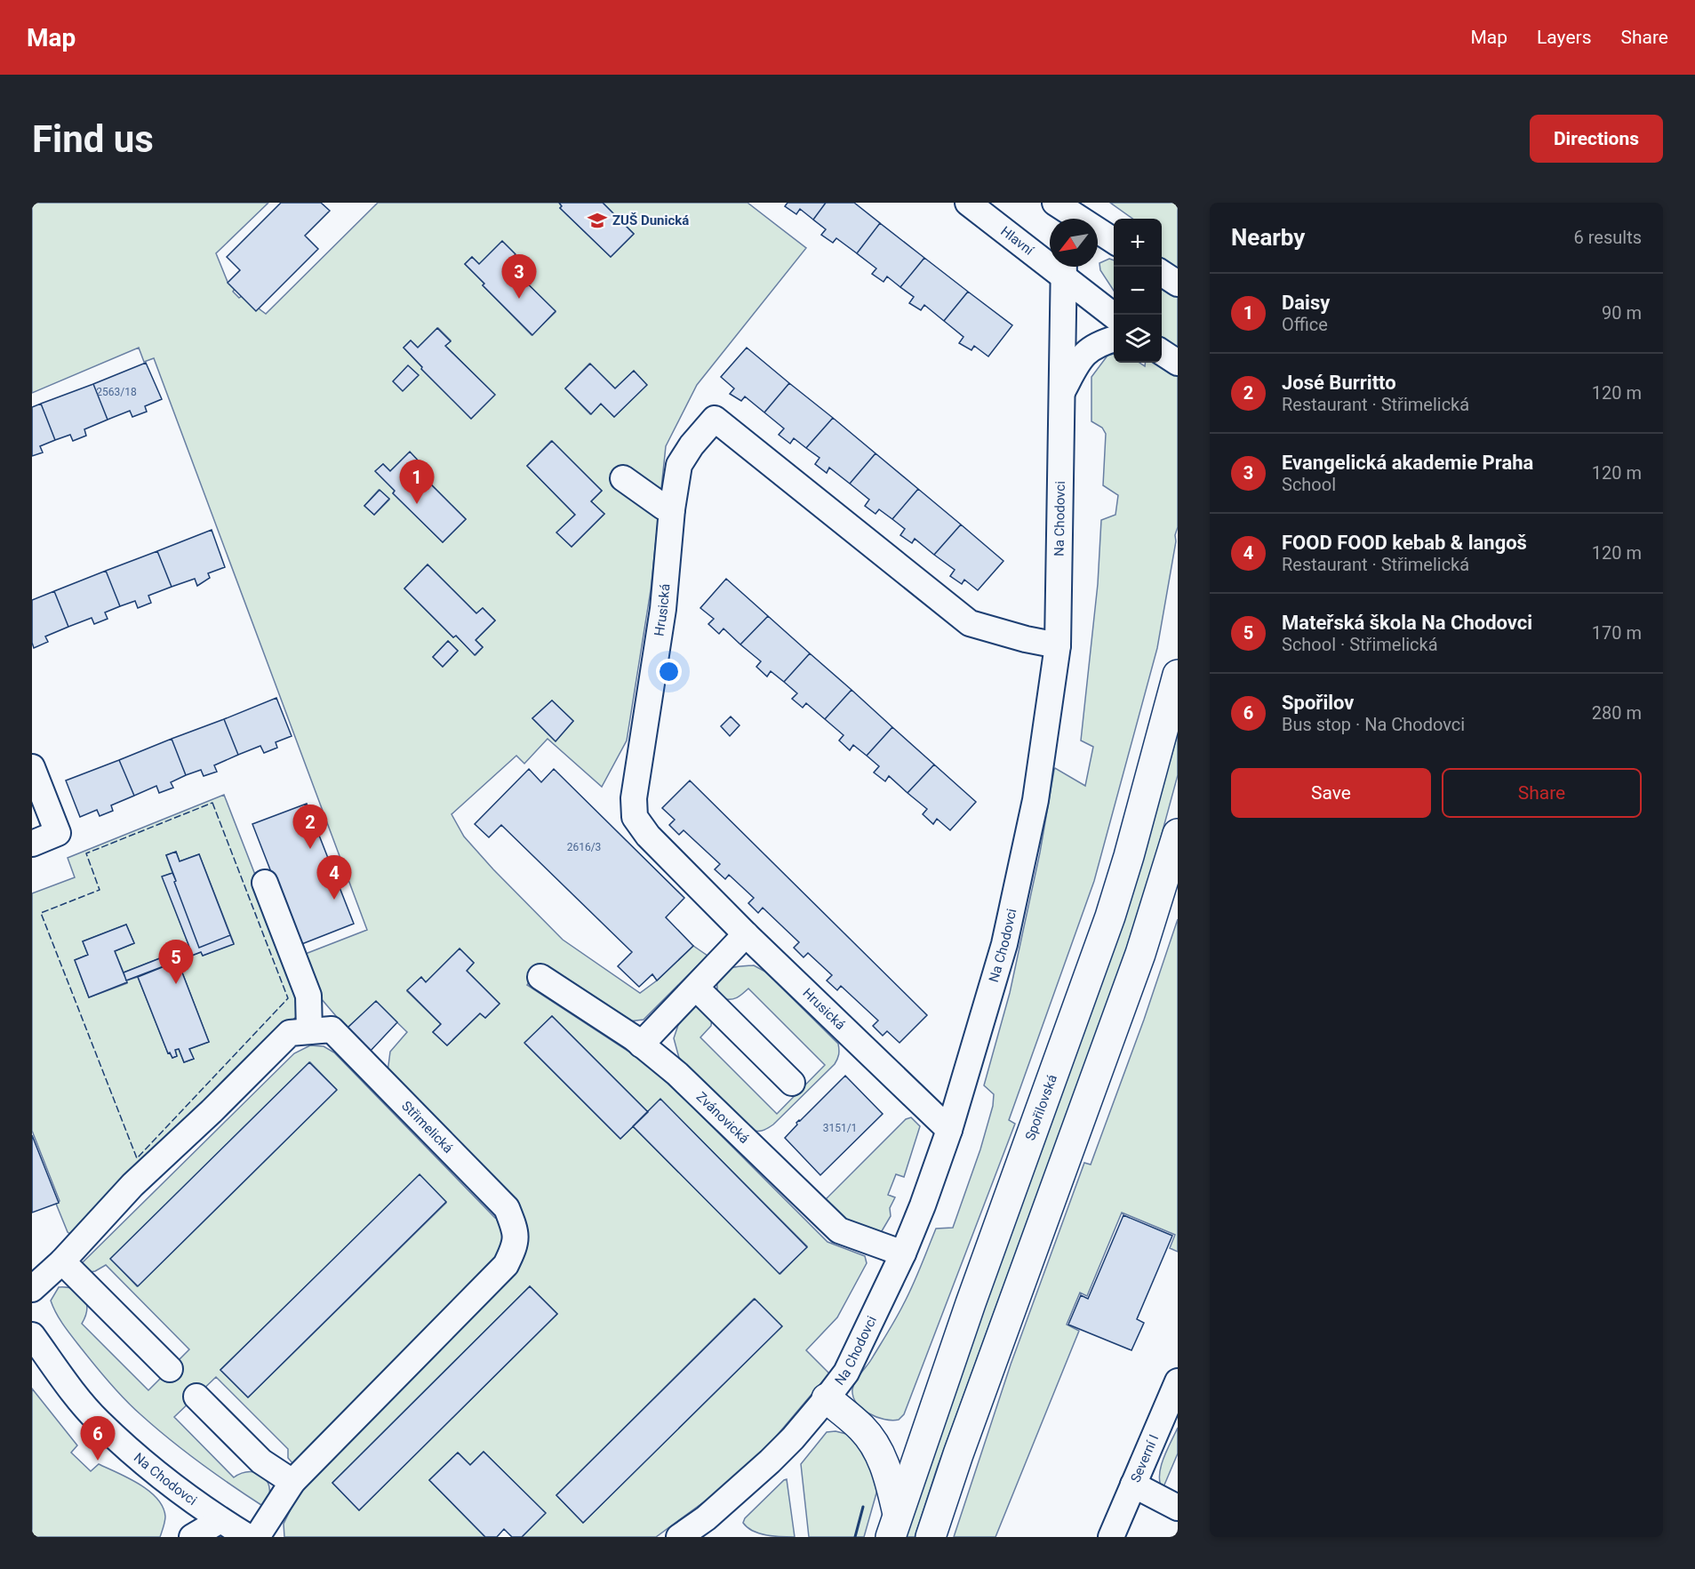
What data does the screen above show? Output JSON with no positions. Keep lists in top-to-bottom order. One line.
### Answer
{"streets":{"highway":["Spořilovská"],"street":["Hlavní","Na Chodovci","Hrusická","Zvánovická","Střimelická","Severní I"]},"crossings":[["Hlavní","Na Chodovci"],["Na Chodovci","Hrusická"],["Na Chodovci","Zvánovická"]],"places":{"school or university":["ZUŠ Dunická"]},"house_numbers":["2563/18","2616/3","3151/1"],"north":"bottom left","page":{"header":"Map","nav":["Map","Layers","Share"],"buttons":["Directions",["Save","Share"]],"title":"Find us","heading":["Nearby","6 results"],"map_buttons":["+","−"],"pins":["3","1","2","4","5","6"],"list":[{"mark":"1","name":"Daisy","note":"Office","value":"90 m"},{"mark":"2","name":"José Burritto","note":"Restaurant · Střimelická","value":"120 m"},{"mark":"3","name":"Evangelická akademie Praha","note":"School","value":"120 m"},{"mark":"4","name":"FOOD FOOD kebab & langoš","note":"Restaurant · Střimelická","value":"120 m"},{"mark":"5","name":"Mateřská škola Na Chodovci","note":"School · Střimelická","value":"170 m"},{"mark":"6","name":"Spořilov","note":"Bus stop · Na Chodovci","value":"280 m"}]}}
